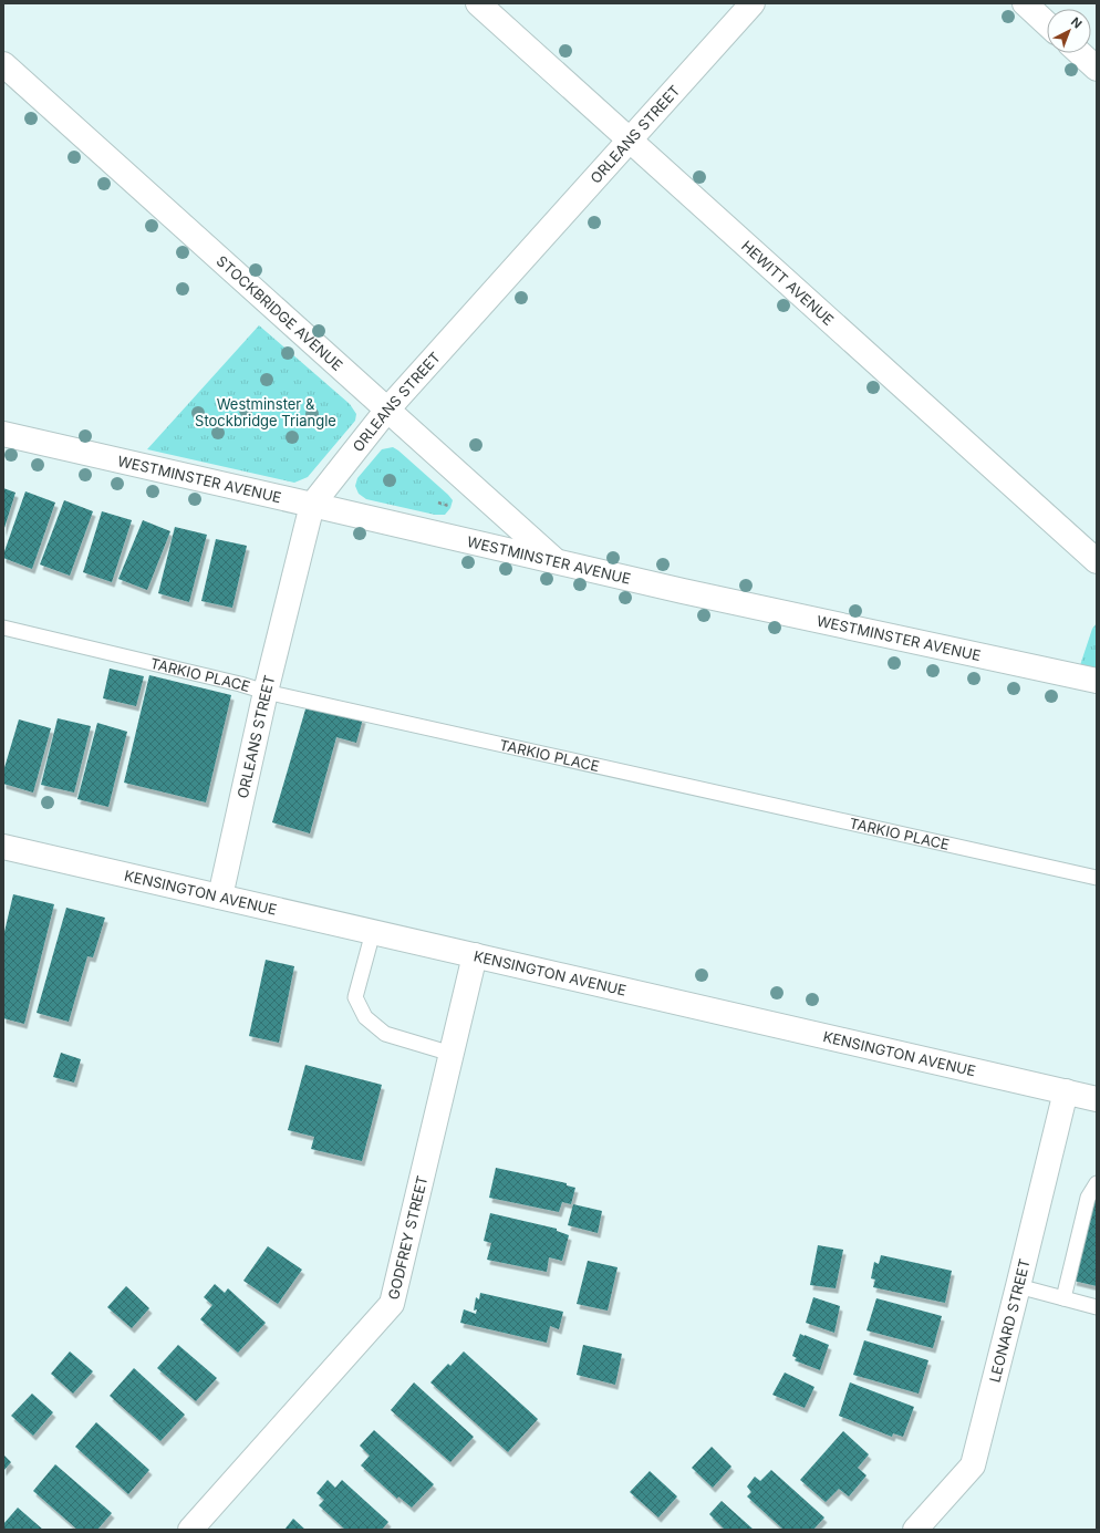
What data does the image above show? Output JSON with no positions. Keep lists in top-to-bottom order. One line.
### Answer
{"streets":{"street":["ORLEANS STREET","HEWITT AVENUE","STOCKBRIDGE AVENUE","WESTMINSTER AVENUE","KENSINGTON AVENUE","GODFREY STREET","LEONARD STREET"],"lane":["TARKIO PLACE"]},"crossings":[["ORLEANS STREET","HEWITT AVENUE"],["ORLEANS STREET","STOCKBRIDGE AVENUE"],["ORLEANS STREET","WESTMINSTER AVENUE"],["ORLEANS STREET","TARKIO PLACE"],["ORLEANS STREET","KENSINGTON AVENUE"],["STOCKBRIDGE AVENUE","WESTMINSTER AVENUE"],["KENSINGTON AVENUE","GODFREY STREET"],["KENSINGTON AVENUE","LEONARD STREET"]],"parks":["Westminster & Stockbridge Triangle"],"north":"top right"}
